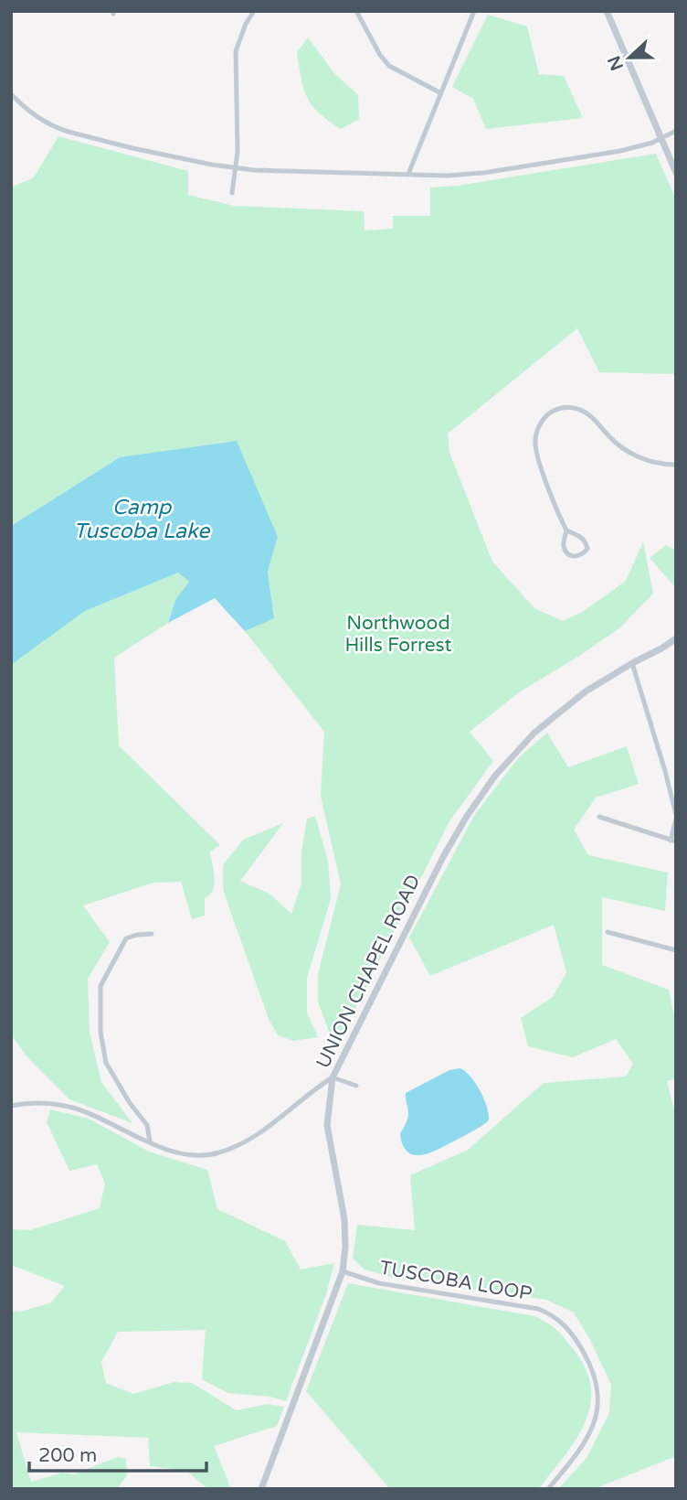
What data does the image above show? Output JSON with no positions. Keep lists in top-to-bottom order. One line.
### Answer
{"streets":{"street":["UNION CHAPEL ROAD","TUSCOBA LOOP"]},"crossings":[["UNION CHAPEL ROAD","TUSCOBA LOOP"]],"water":["Camp Tuscoba Lake"],"parks":["Northwood Hills Forrest"],"scale_bar":"200 m","north":"left"}
